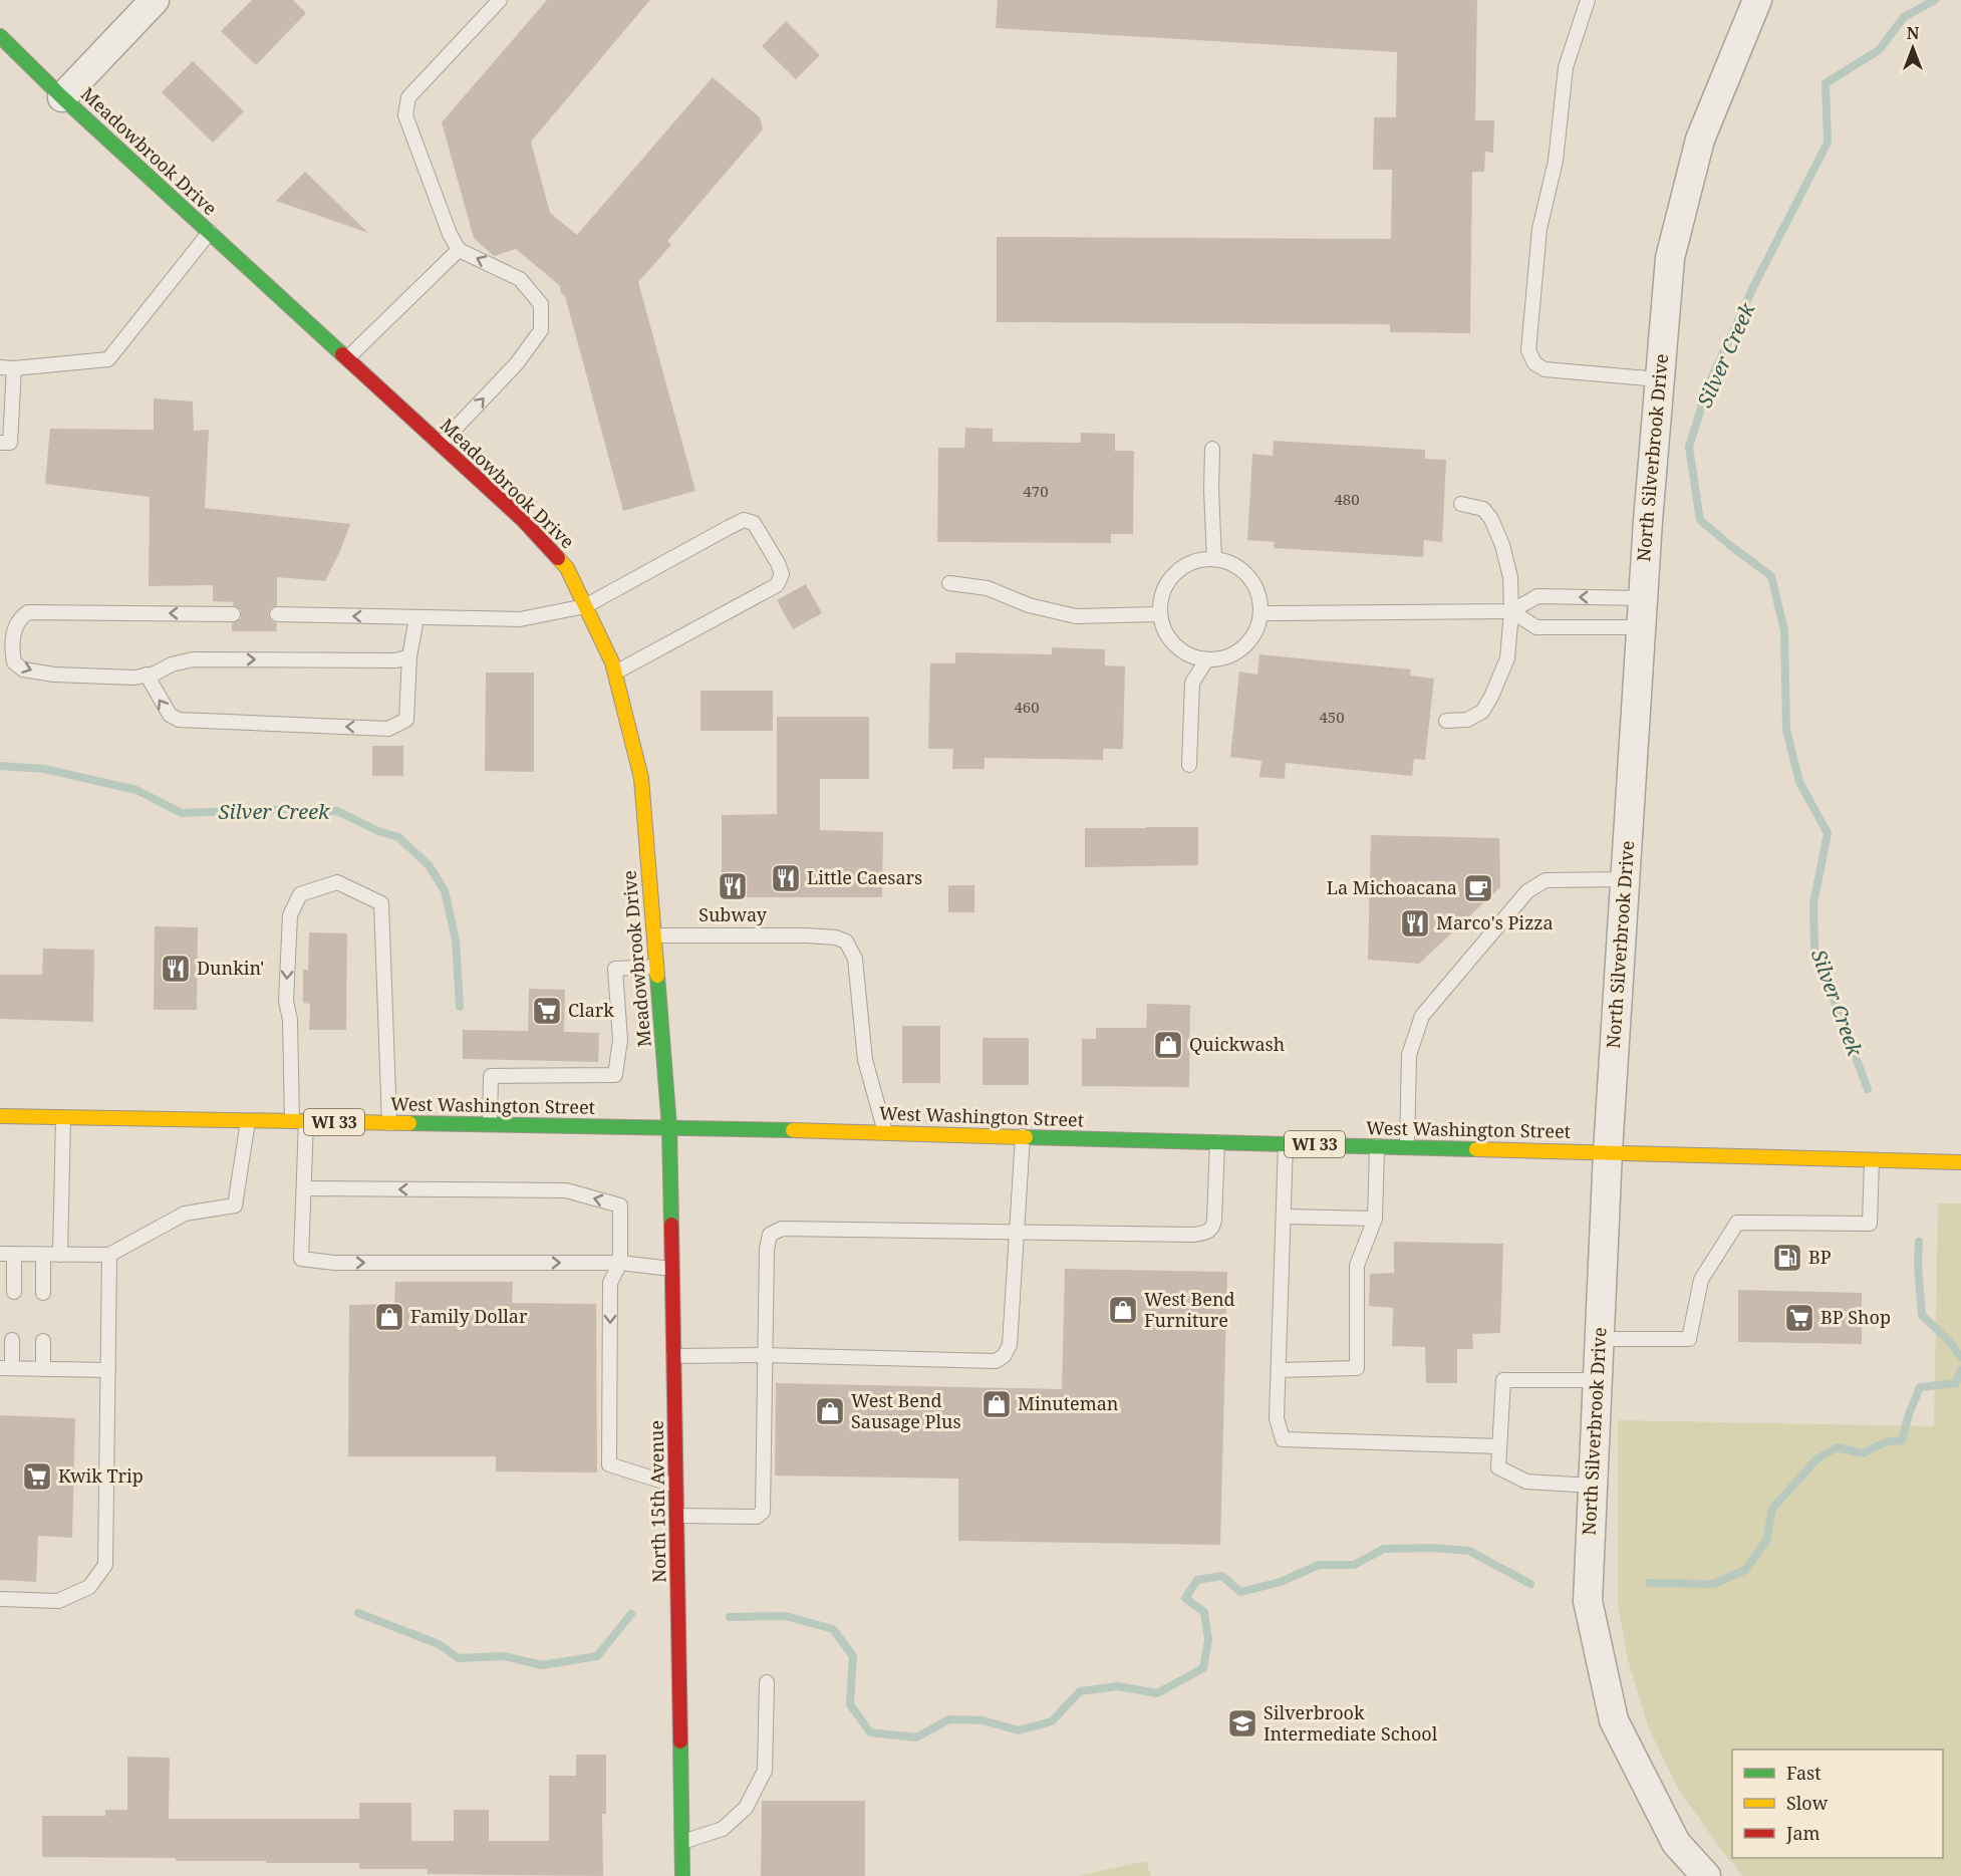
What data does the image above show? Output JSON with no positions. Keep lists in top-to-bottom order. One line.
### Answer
{"streets":{"street":["Meadowbrook Drive","North Silverbrook Drive","West Washington Street","WI 33","North 15th Avenue"]},"crossings":[["Meadowbrook Drive","West Washington Street"],["Meadowbrook Drive","North 15th Avenue"],["North Silverbrook Drive","West Washington Street"],["West Washington Street","North 15th Avenue"]],"water":["Silver Creek"],"places":{"restaurant":["Little Caesars","Subway","Marco's Pizza","Dunkin'"],"cafe":["La Michoacana"],"supermarket":["Clark","BP Shop","Kwik Trip"],"shop":["Quickwash","West Bend Furniture","Family Dollar","Minuteman","West Bend Sausage Plus"],"fuel station":["BP"],"school or university":["Silverbrook Intermediate School"]},"house_numbers":["470","480","460","450"],"legend":["Fast","Slow","Jam"],"north":"top"}
